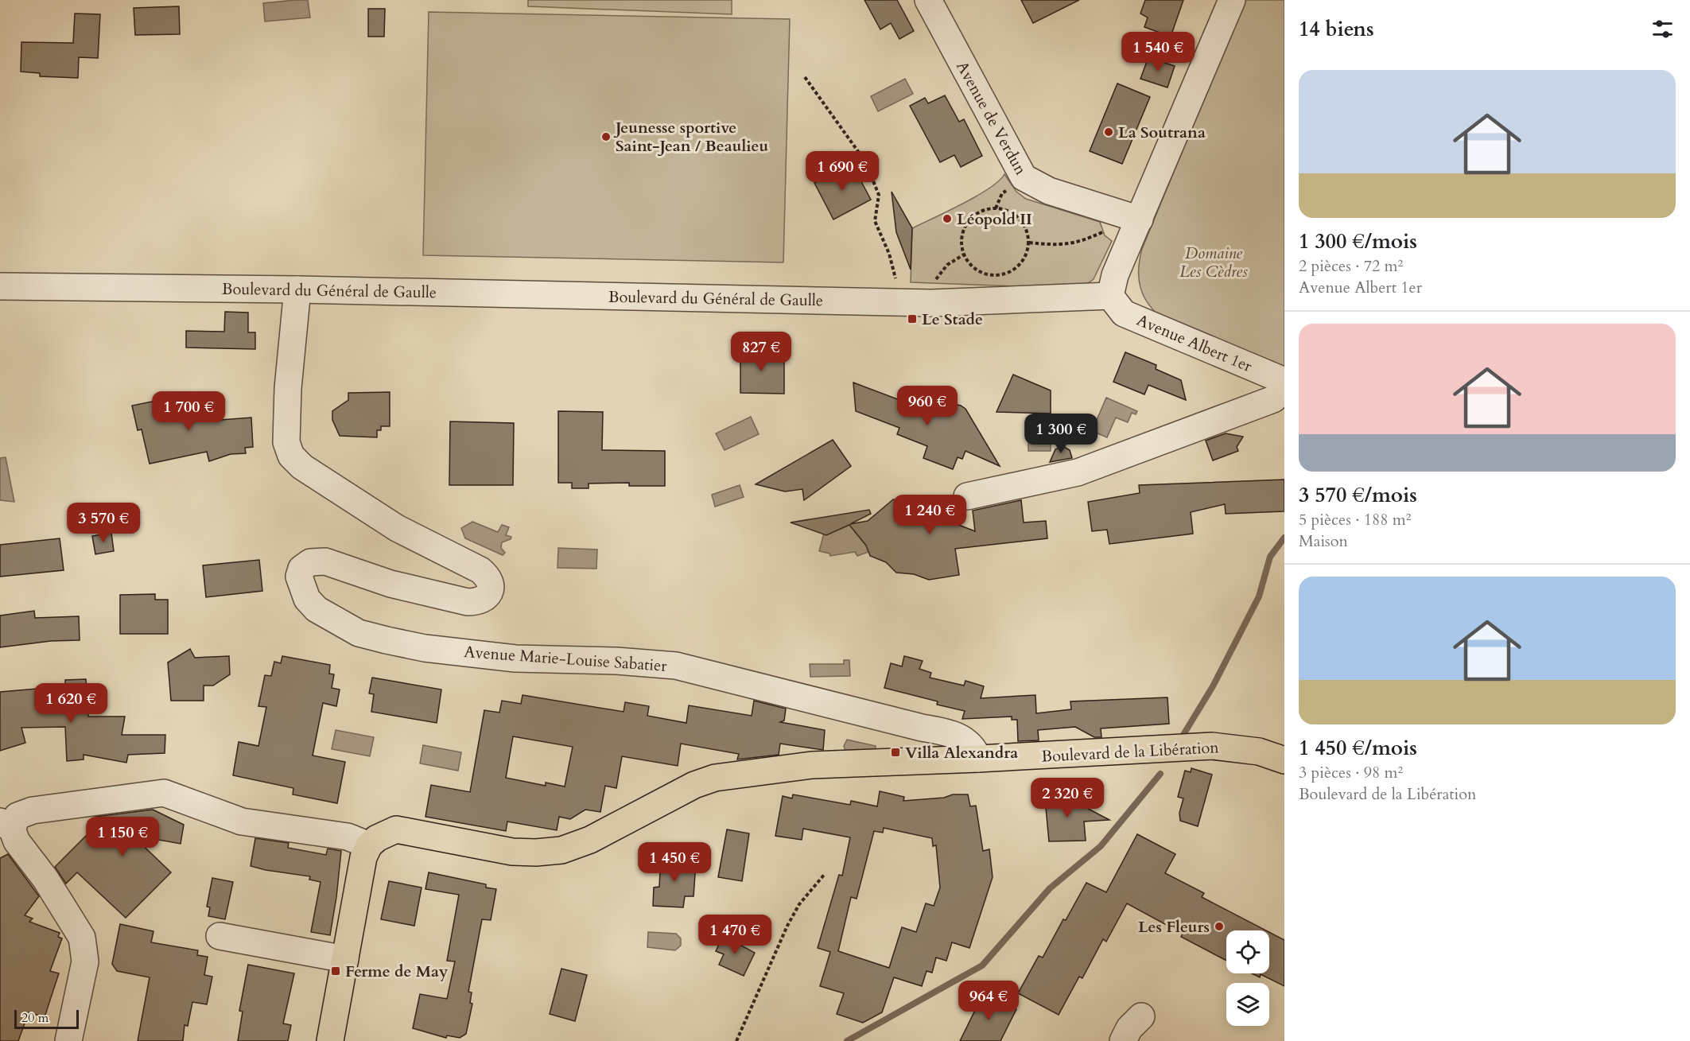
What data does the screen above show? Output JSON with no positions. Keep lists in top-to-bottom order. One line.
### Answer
{"streets":{"main road":["Boulevard de la Libération"],"street":["Avenue de Verdun","Boulevard du Général de Gaulle","Avenue Albert 1er","Avenue Marie-Louise Sabatier"]},"crossings":[["Boulevard du Général de Gaulle","Avenue Albert 1er"],["Boulevard du Général de Gaulle","Avenue Marie-Louise Sabatier"],["Avenue Marie-Louise Sabatier","Boulevard de la Libération"]],"parks":["Domaine Les Cèdres"],"places":{"other":["La Soutrana","Jeunesse sportive Saint-Jean / Beaulieu","Léopold II","Les Fleurs"],"transit":["Le Stade","Villa Alexandra","Ferme de May"]},"scale_bar":"20 m","page":{"heading":"14 biens","price":["1 540 €","1 690 €","827 €","960 €","1 700 €","1 300 €","1 240 €","3 570 €","1 620 €","2 320 €","1 150 €","1 450 €","1 470 €","964 €"],"list":[{"name":"1 300 €/mois","note":"2 pièces · 72 m² · Avenue Albert 1er"},{"name":"3 570 €/mois","note":"5 pièces · 188 m² · Maison"},{"name":"1 450 €/mois","note":"3 pièces · 98 m² · Boulevard de la Libération"}],"scale":"20 m"}}
